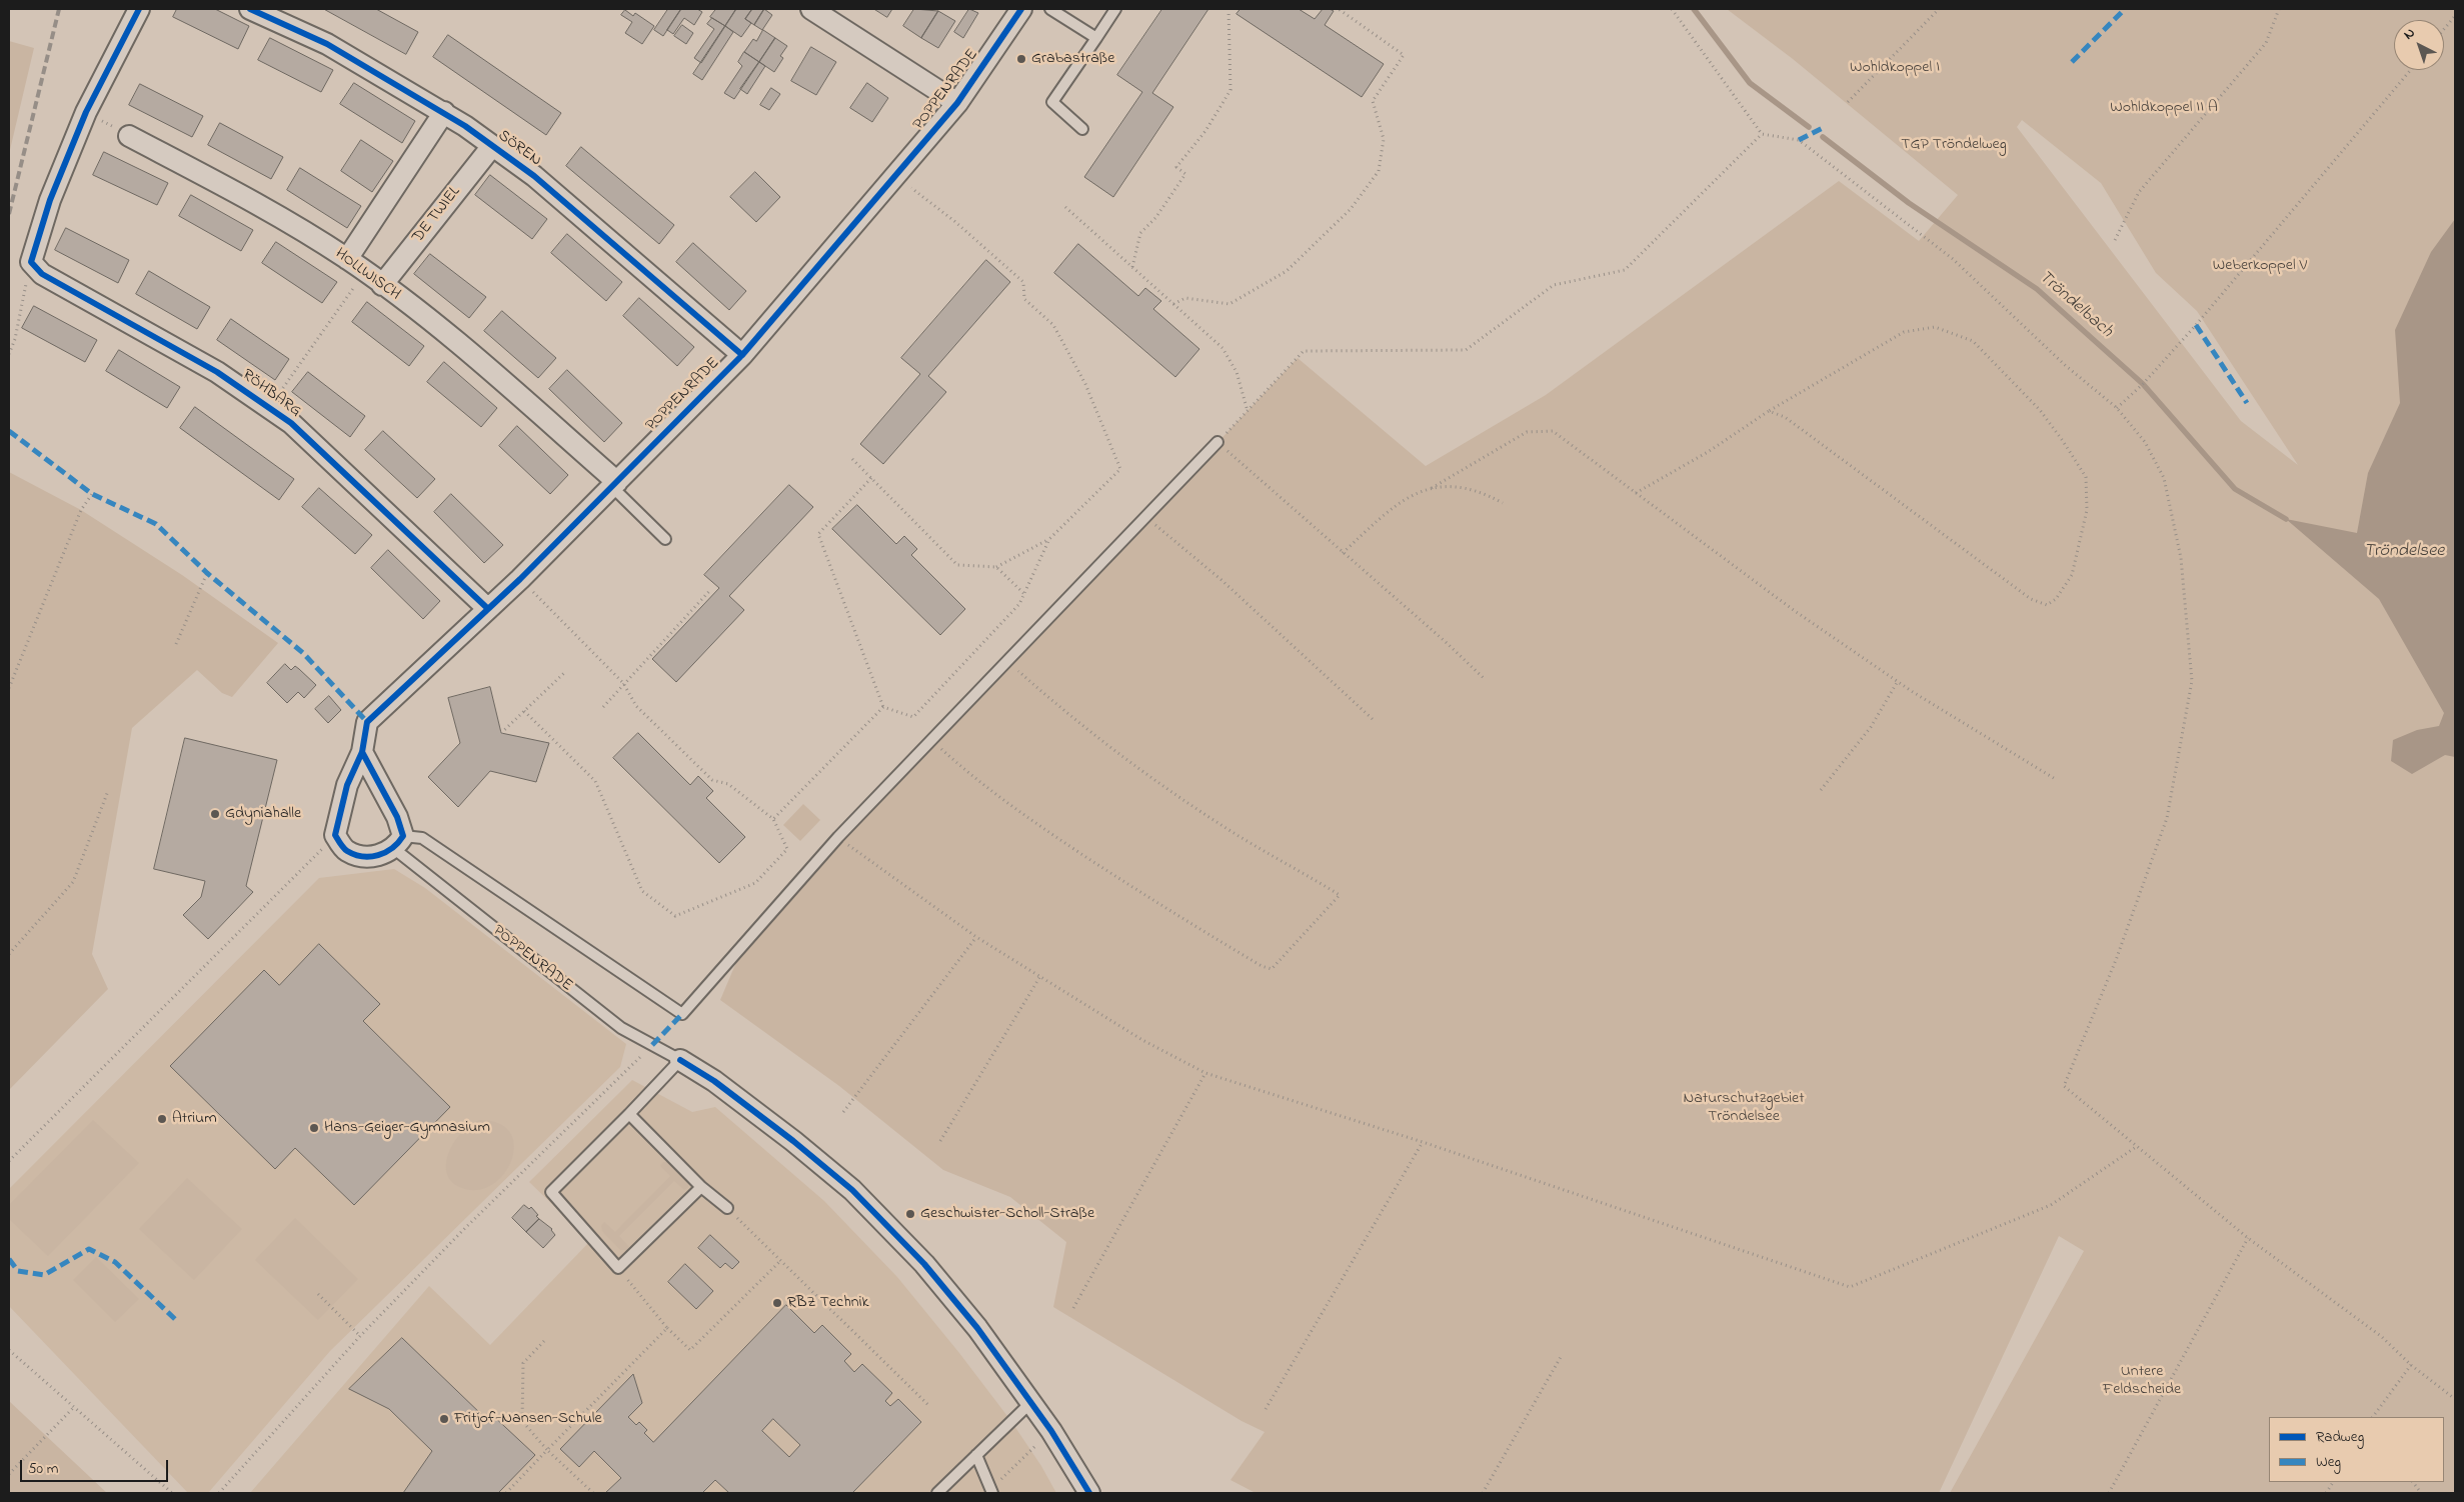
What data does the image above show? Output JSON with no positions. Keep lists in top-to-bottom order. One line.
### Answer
{"streets":{"street":["POPPENRADE","SÖREN","DE TWIEL","HOLLWISCH","RÖHBARG"]},"crossings":[["POPPENRADE","SÖREN"],["POPPENRADE","HOLLWISCH"],["POPPENRADE","RÖHBARG"],["SÖREN","DE TWIEL"],["DE TWIEL","HOLLWISCH"]],"water":["Tröndelbach","Tröndelsee"],"parks":["Wohldkoppel I","Wohldkoppel II A","TGP Tröndelweg","Weberkoppel V","Naturschutzgebiet Tröndelsee","Untere Feldscheide"],"places":["Grabastraße","Gdyniahalle","Atrium","Hans-Geiger-Gymnasium","Geschwister-Scholl-Straße","RBZ Technik","Fritjof-Nansen-Schule"],"legend":["Radweg","Weg"],"scale_bar":"50 m","north":"top left"}
